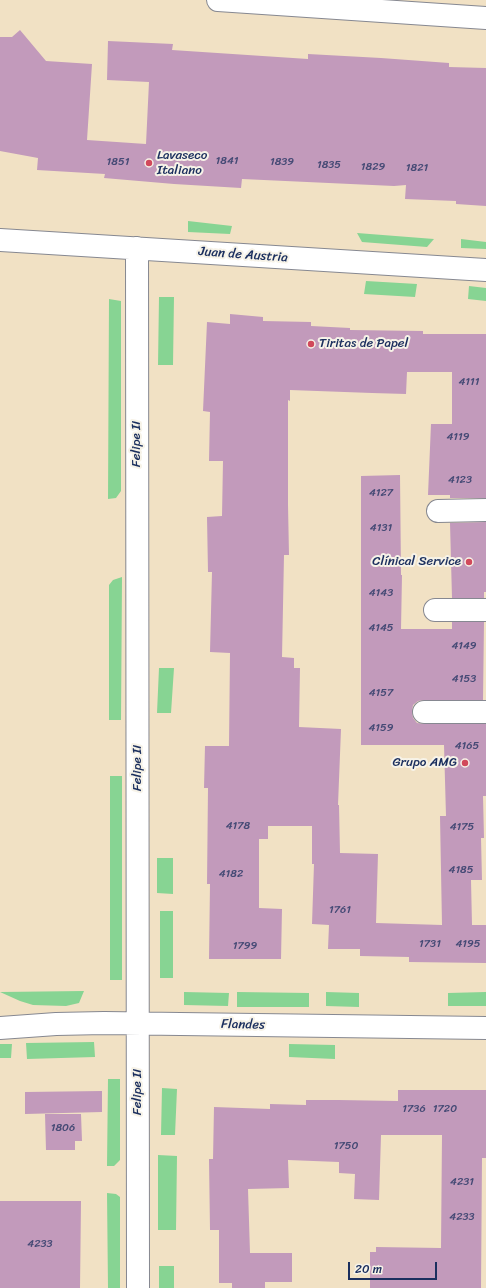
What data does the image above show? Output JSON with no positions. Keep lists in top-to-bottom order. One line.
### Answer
{"streets":{"street":["Juan de Austria","Felipe II","Flandes"]},"crossings":[["Juan de Austria","Felipe II"],["Felipe II","Flandes"]],"places":["Lavaseco Italiano","Tiritas de Papel","Clínical Service","Grupo AMG"],"house_numbers":["1841","1851","1839","1835","1829","1821","4111","4119","4123","4127","4131","4143","4145","4149","4153","4157","4159","4165","4178","4175","4185","4182","1761","1731","4195","1799","1736","1720","1806","1750","4231","4233","4233"],"scale_bar":"20 m"}
